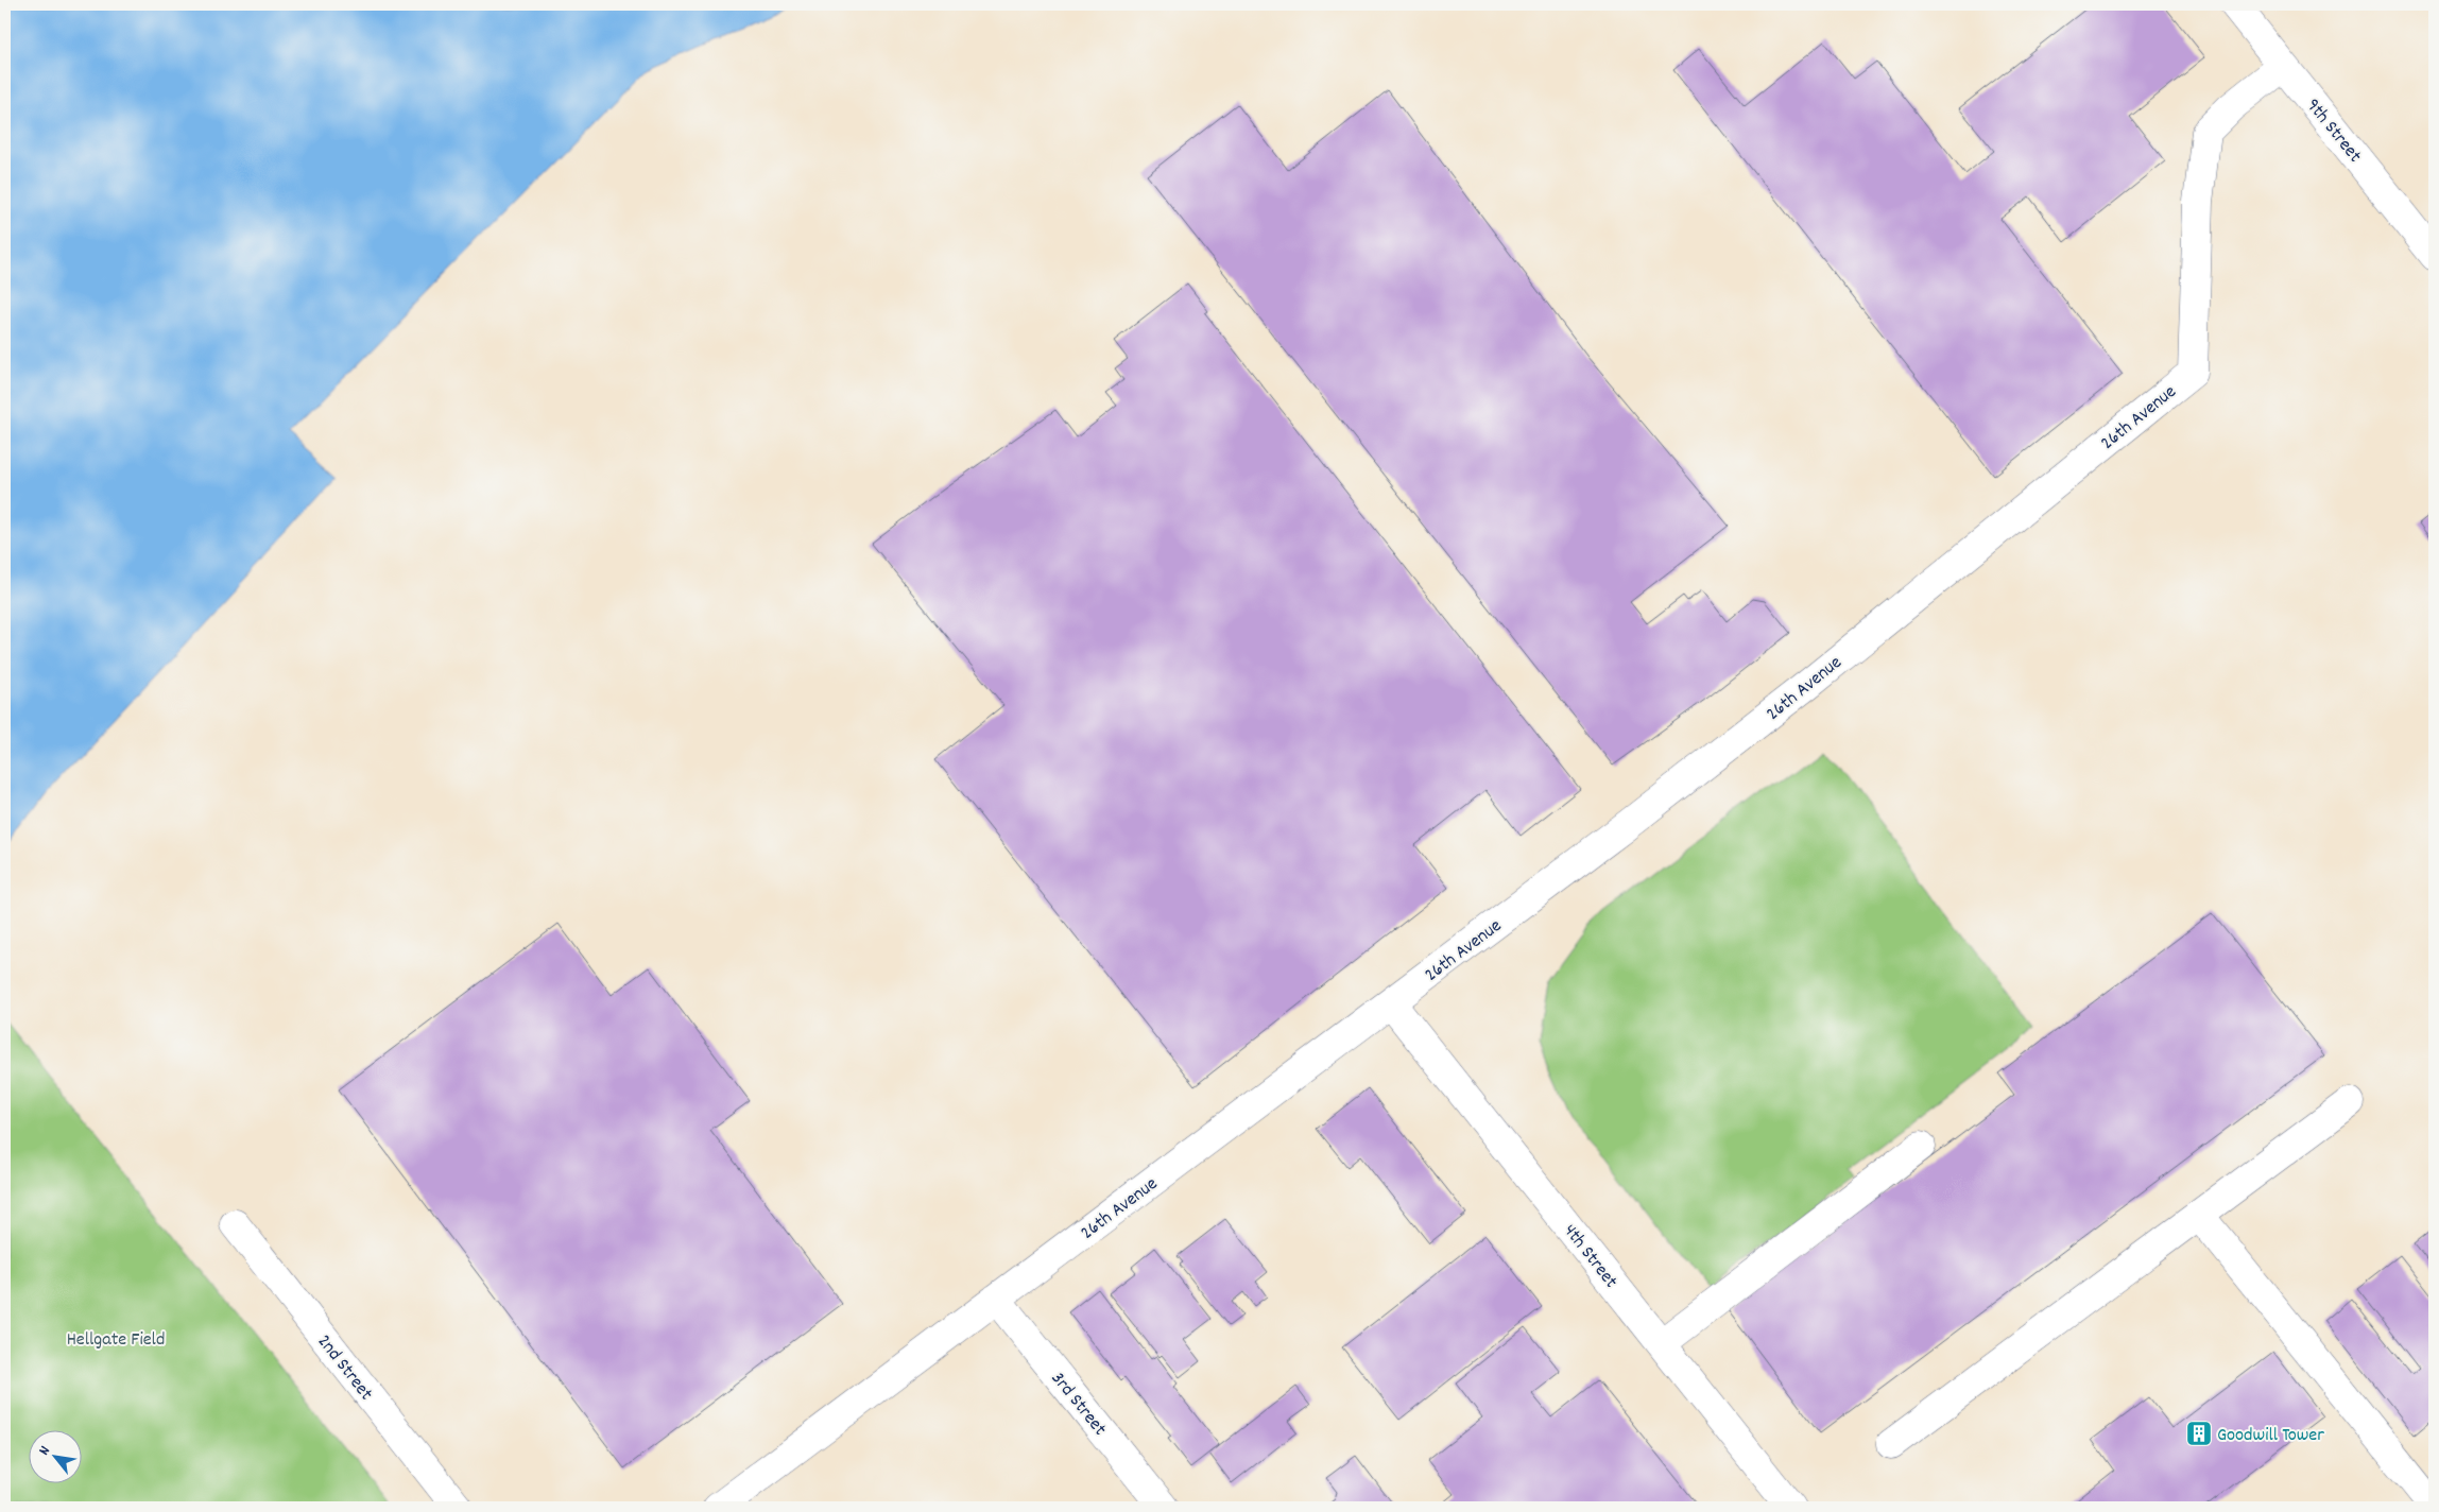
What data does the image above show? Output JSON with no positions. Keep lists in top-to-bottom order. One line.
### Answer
{"streets":{"street":["9th Street","26th Avenue","4th Street","2nd Street","3rd Street"]},"crossings":[["9th Street","26th Avenue"],["26th Avenue","4th Street"],["26th Avenue","3rd Street"]],"parks":["Hellgate Field"],"places":{"building":["Goodwill Tower"]},"north":"top left"}
